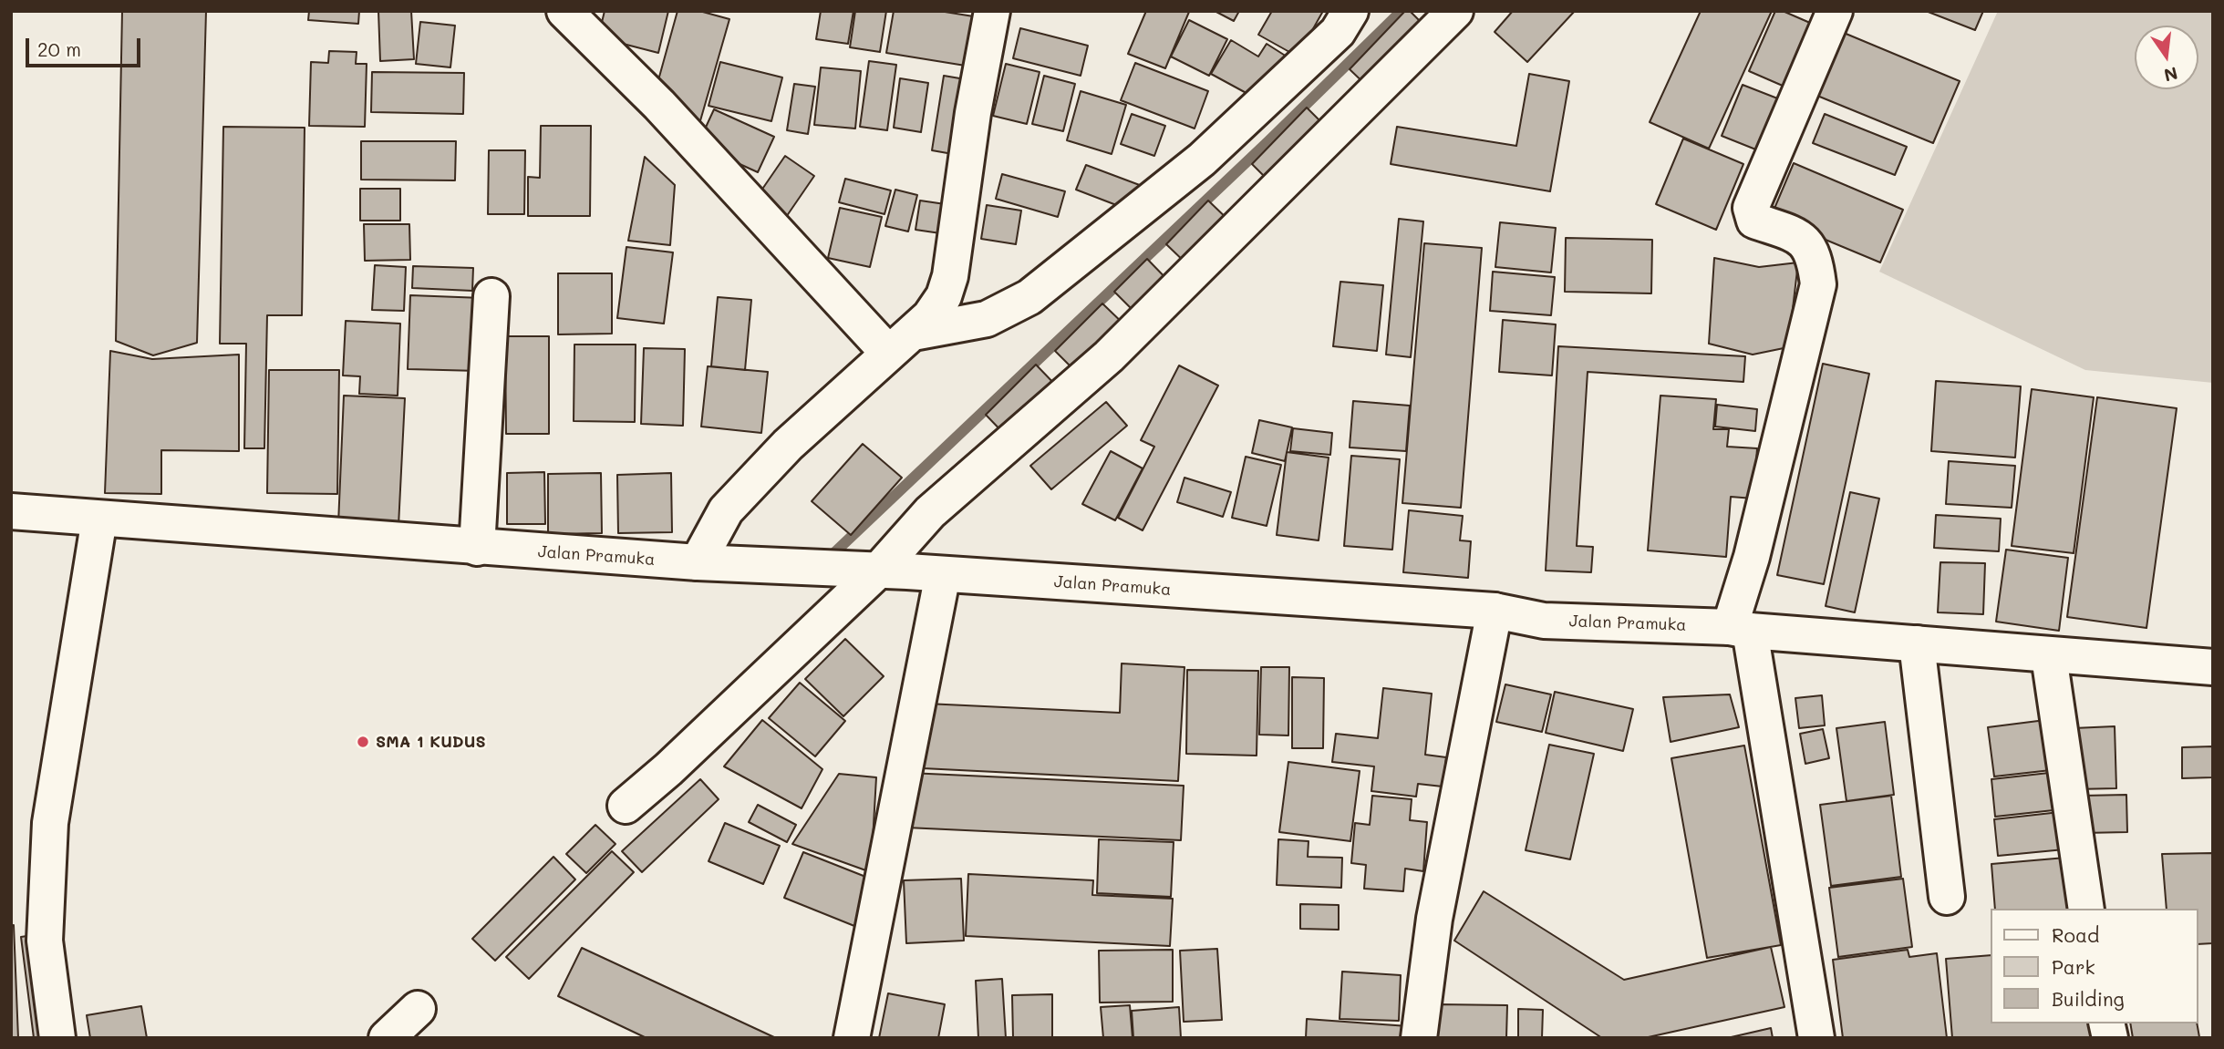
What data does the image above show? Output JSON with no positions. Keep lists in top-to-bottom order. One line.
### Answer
{"streets":{"street":["Jalan Pramuka"]},"places":["SMA 1 KUDUS"],"legend":["Road","Park","Building"],"scale_bar":"20 m","north":"bottom"}
